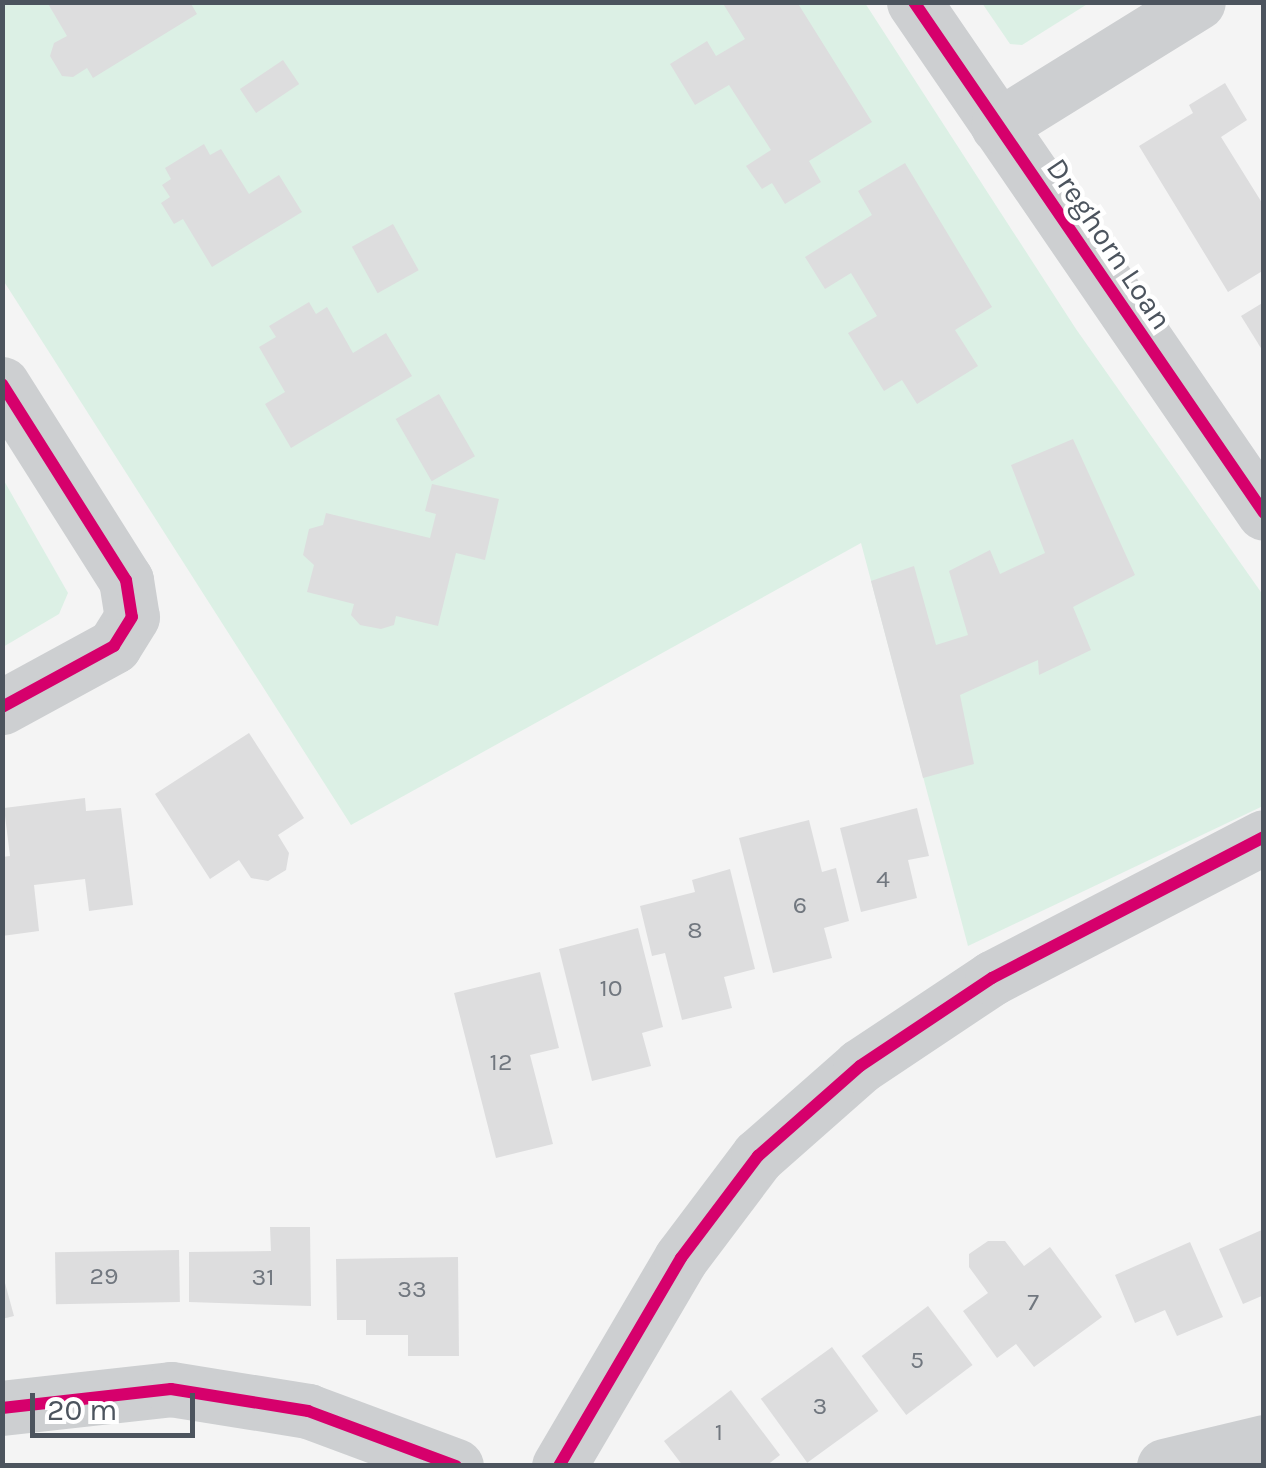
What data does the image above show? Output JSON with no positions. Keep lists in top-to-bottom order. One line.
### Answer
{"streets":{"street":["Dreghorn Loan"]},"house_numbers":["4","6","8","10","12","29","31","33","7","5","3","1"],"scale_bar":"20 m"}
